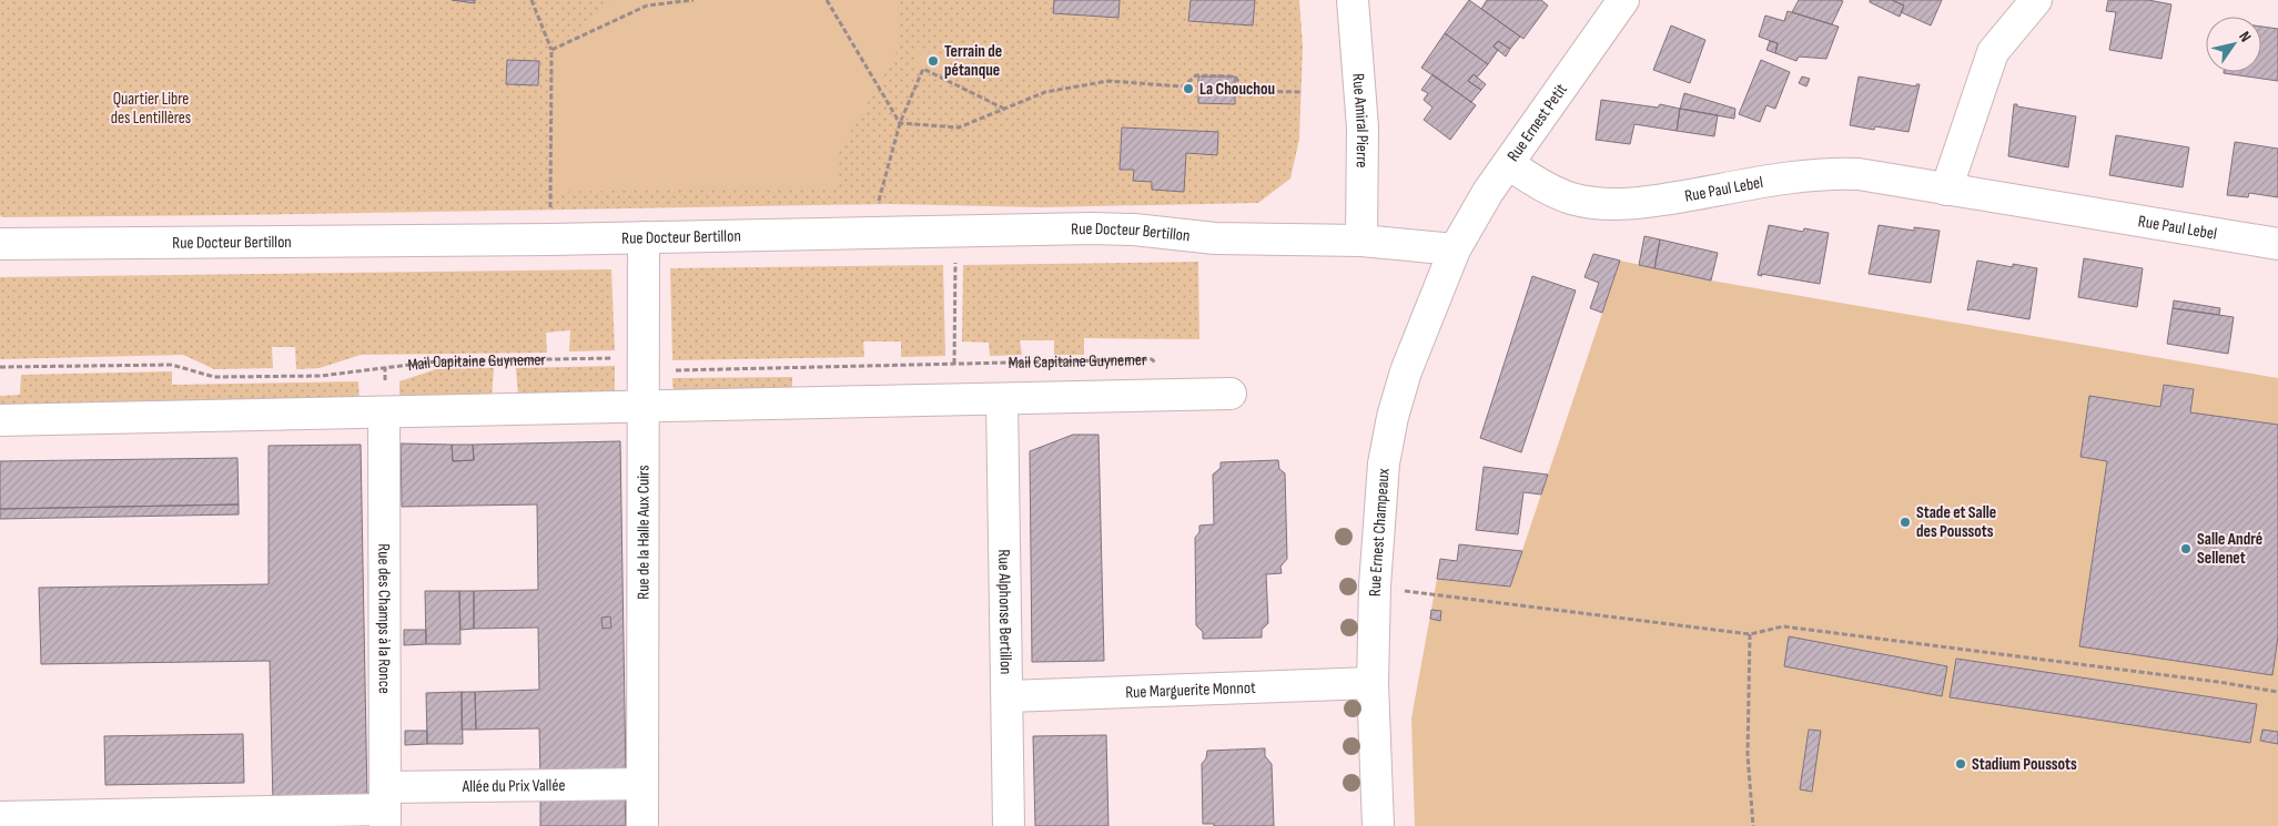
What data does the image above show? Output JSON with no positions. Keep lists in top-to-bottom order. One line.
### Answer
{"streets":{"street":["Rue Amiral Pierre","Rue Ernest Petit","Rue Paul Lebel","Rue Docteur Bertillon","Mail Capitaine Guynemer","Rue de la Halle Aux Cuirs","Rue Ernest Champeaux","Rue Alphonse Bertillon","Rue des Champs à la Ronce","Rue Marguerite Monnot","Allée du Prix Vallée"]},"crossings":[["Rue Amiral Pierre","Rue Docteur Bertillon"],["Rue Ernest Petit","Rue Paul Lebel"],["Rue Ernest Petit","Rue Docteur Bertillon"],["Rue Ernest Petit","Rue Ernest Champeaux"],["Rue Docteur Bertillon","Rue de la Halle Aux Cuirs"],["Rue Docteur Bertillon","Rue Ernest Champeaux"],["Mail Capitaine Guynemer","Rue de la Halle Aux Cuirs"],["Mail Capitaine Guynemer","Rue Alphonse Bertillon"],["Mail Capitaine Guynemer","Rue des Champs à la Ronce"],["Rue de la Halle Aux Cuirs","Allée du Prix Vallée"],["Rue Ernest Champeaux","Rue Marguerite Monnot"],["Rue Alphonse Bertillon","Rue Marguerite Monnot"],["Rue des Champs à la Ronce","Allée du Prix Vallée"]],"parks":["Quartier Libre des Lentillères"],"places":["Terrain de pétanque","La Chouchou","Stade et Salle des Poussots","Salle André Sellenet","Stadium Poussots"],"north":"top right"}
